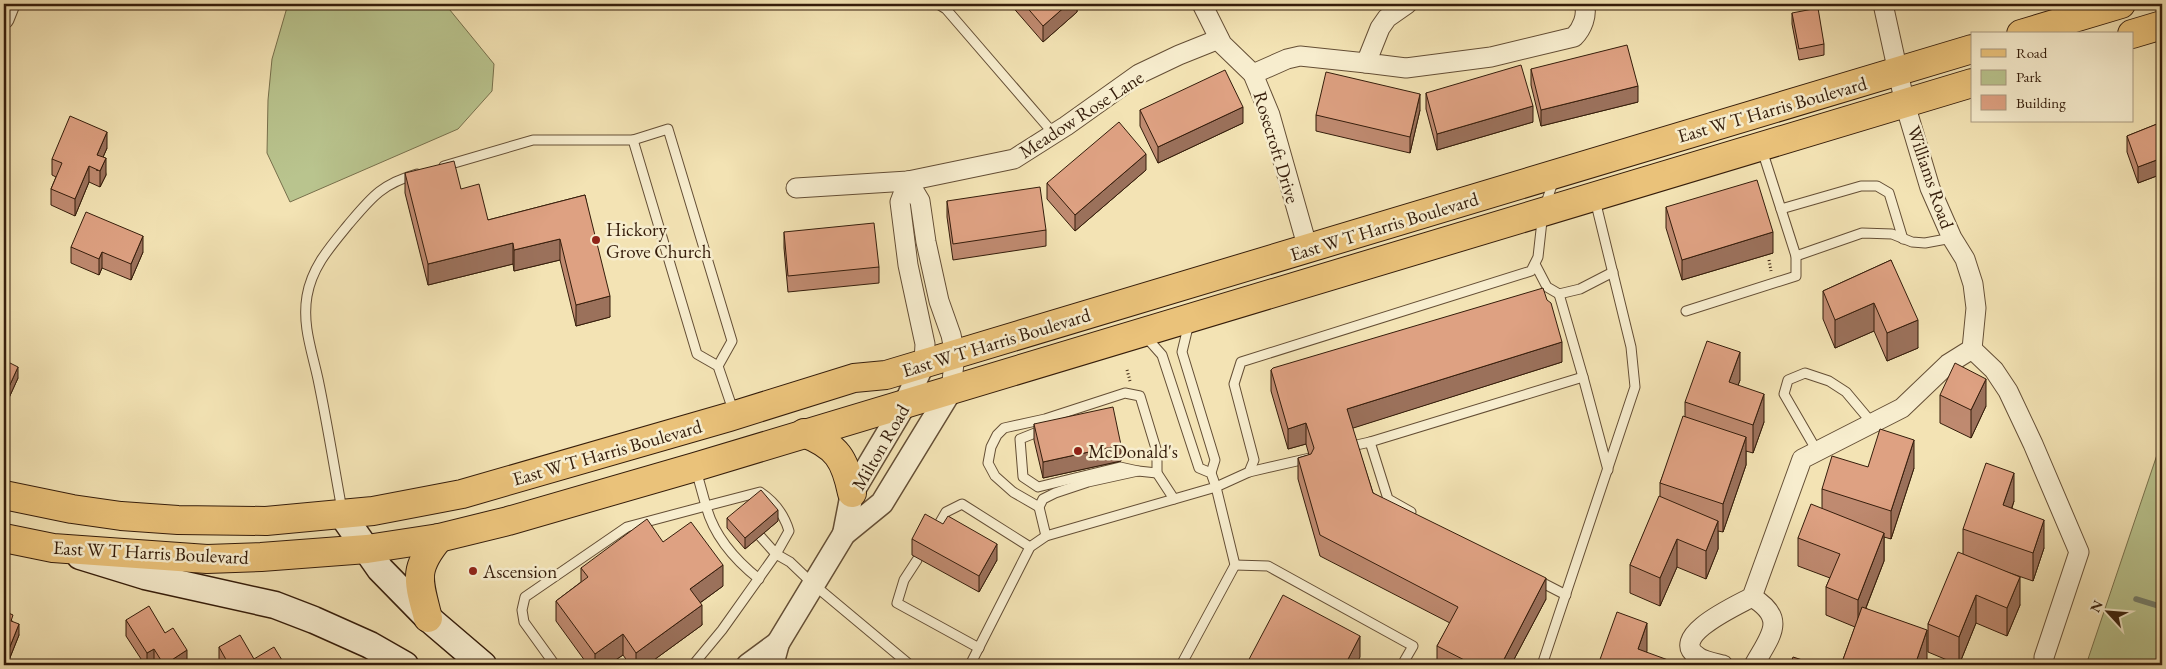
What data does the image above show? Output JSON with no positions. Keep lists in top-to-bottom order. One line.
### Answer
{"streets":{"main road":["East W T Harris Boulevard"],"street":["Meadow Rose Lane","Rosecroft Drive","Williams Road","Milton Road"]},"crossings":[["East W T Harris Boulevard","Rosecroft Drive"],["East W T Harris Boulevard","Williams Road"],["East W T Harris Boulevard","Milton Road"],["Meadow Rose Lane","Rosecroft Drive"]],"places":["Hickory Grove Church","McDonald's","Ascension"],"legend":["Road","Park","Building"],"north":"top left"}
